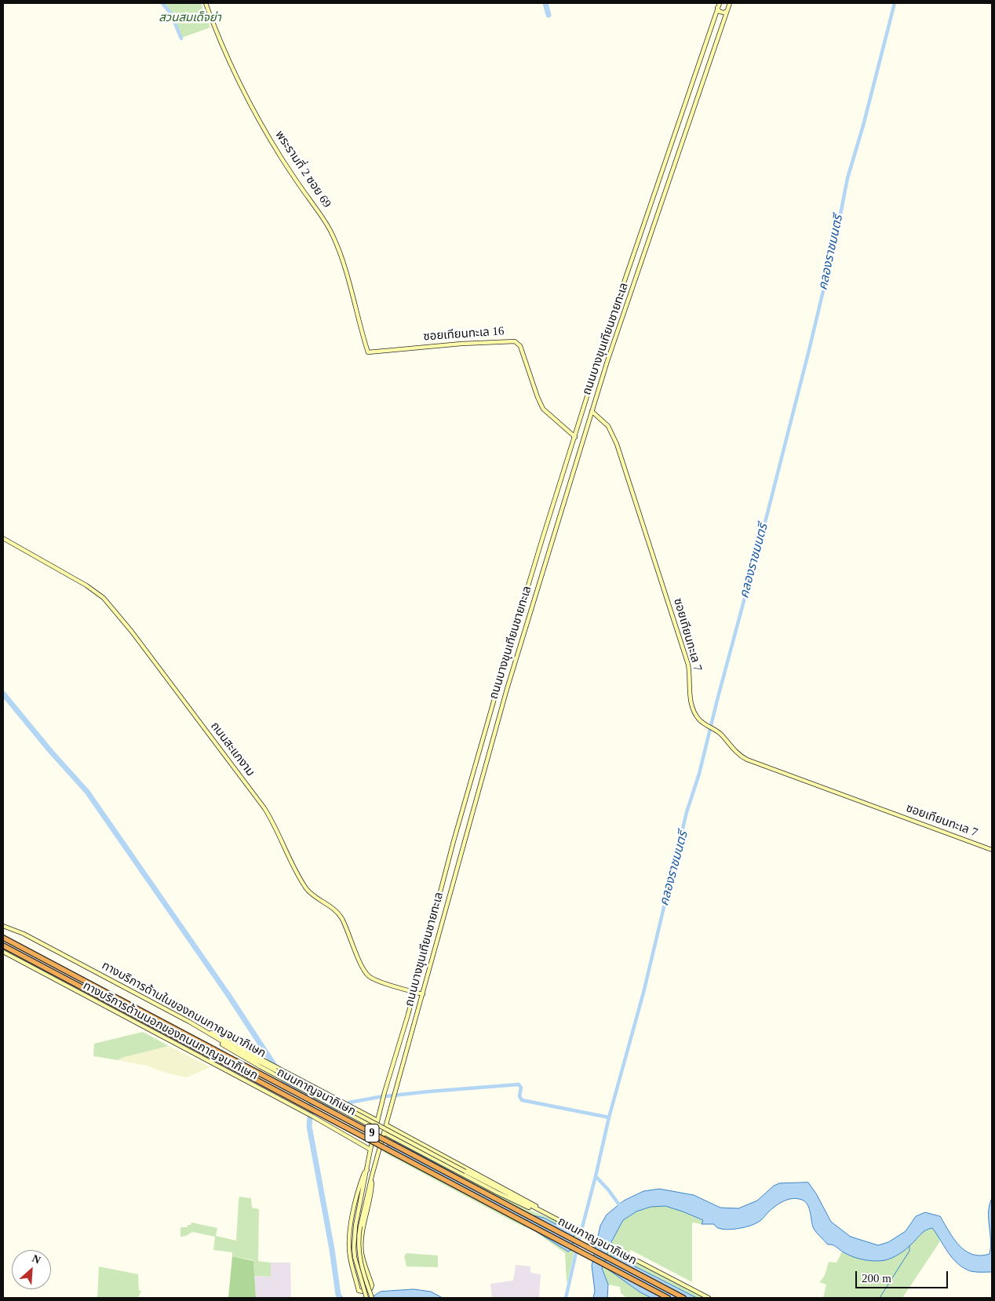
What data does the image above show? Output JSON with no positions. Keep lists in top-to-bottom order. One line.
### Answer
{"streets":{"highway":["ถนนกาญจนาภิเษก","9"],"main road":["พระรามที่ 2 ซอย 69","ซอยเทียนทะเล 16","ถนนบางขุนเทียนชายทะเล","ซอยเทียนทะเล 7","ถนนสะแกงาม","ทางบริการด้านในของถนนกาญจนาภิเษก","ทางบริการด้านนอกของถนนกาญจนาภิเษก"]},"crossings":[["พระรามที่ 2 ซอย 69","ซอยเทียนทะเล 16"],["ซอยเทียนทะเล 16","ถนนบางขุนเทียนชายทะเล"],["ถนนบางขุนเทียนชายทะเล","ซอยเทียนทะเล 7"],["ถนนบางขุนเทียนชายทะเล","ถนนสะแกงาม"],["ถนนบางขุนเทียนชายทะเล","ทางบริการด้านนอกของถนนกาญจนาภิเษก"]],"water":["คลองราชมนตรี"],"parks":["สวนสมเด็จย่า"],"scale_bar":"200 m","north":"top right"}
